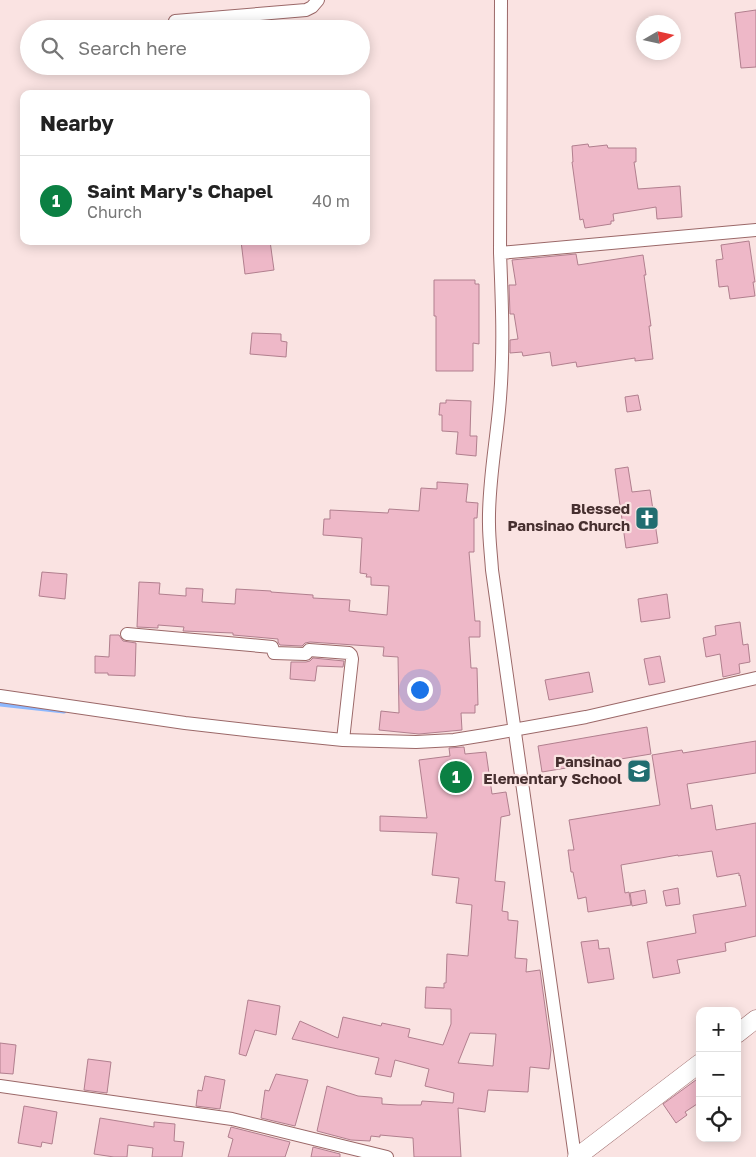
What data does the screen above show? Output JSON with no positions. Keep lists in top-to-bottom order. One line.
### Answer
{"places":{"church":["Blessed Pansinao Church"],"school or university":["Pansinao Elementary School"]},"north":"right","page":{"search":"Search here","heading":"Nearby","list":[{"mark":"1","name":"Saint Mary's Chapel","note":"Church","value":"40 m"}],"pins":"1","map_buttons":["+","−"]}}
